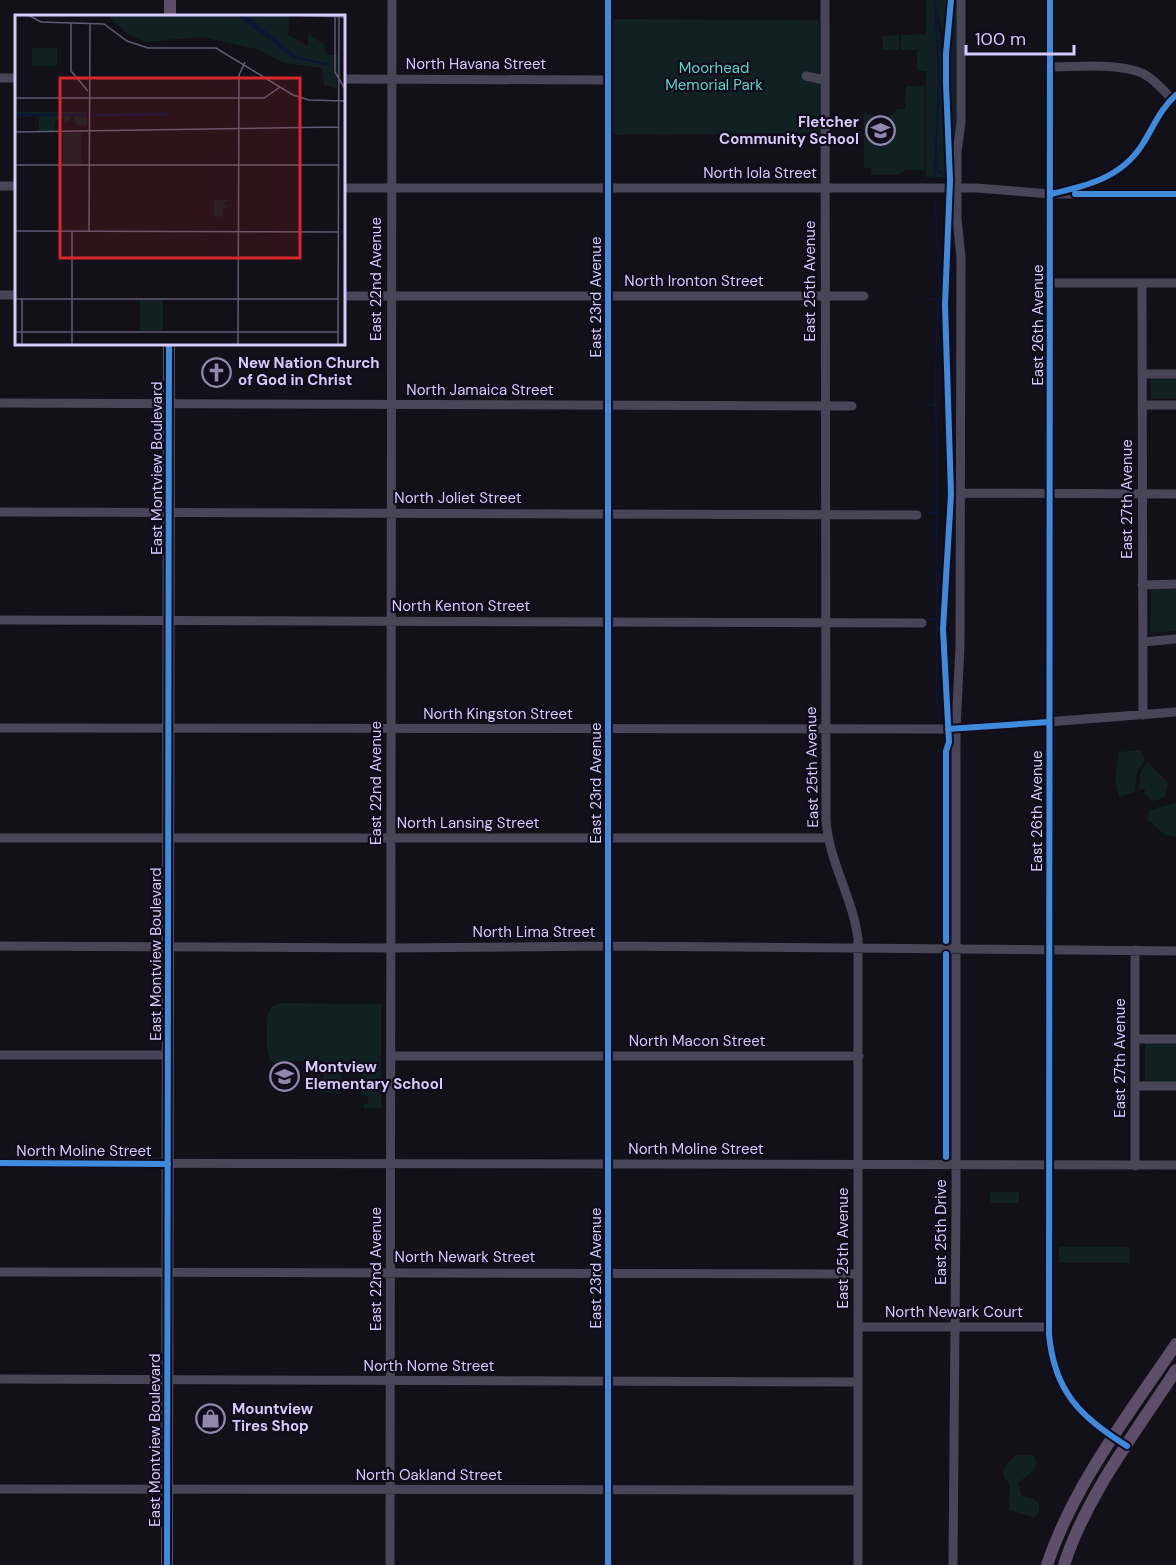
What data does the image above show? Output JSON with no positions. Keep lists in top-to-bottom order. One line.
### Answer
{"streets":{"main road":["East Montview Boulevard"],"street":["North Havana Street","North Iola Street","East 22nd Avenue","North Ironton Street","East 25th Avenue","East 23rd Avenue","East 26th Avenue","North Jamaica Street","North Joliet Street","East 27th Avenue","North Kenton Street","North Kingston Street","North Lansing Street","North Lima Street","North Macon Street","North Moline Street","East 25th Drive","North Newark Street","North Newark Court","North Nome Street","North Oakland Street"]},"crossings":[["North Havana Street","East 22nd Avenue"],["North Havana Street","East 23rd Avenue"],["North Iola Street","East 22nd Avenue"],["North Iola Street","East 25th Avenue"],["North Iola Street","East 23rd Avenue"],["North Iola Street","East 26th Avenue"],["North Iola Street","East 25th Drive"],["East 22nd Avenue","North Ironton Street"],["East 22nd Avenue","North Jamaica Street"],["East 22nd Avenue","North Joliet Street"],["East 22nd Avenue","North Kenton Street"],["East 22nd Avenue","North Kingston Street"],["East 22nd Avenue","North Lansing Street"],["East 22nd Avenue","North Lima Street"],["East 22nd Avenue","North Macon Street"],["East 22nd Avenue","North Moline Street"],["East 22nd Avenue","North Newark Street"],["East 22nd Avenue","North Nome Street"],["East 22nd Avenue","North Oakland Street"],["North Ironton Street","East 25th Avenue"],["North Ironton Street","East 23rd Avenue"],["East 25th Avenue","North Jamaica Street"],["East 25th Avenue","North Joliet Street"],["East 25th Avenue","North Kenton Street"],["East 25th Avenue","North Kingston Street"],["East 25th Avenue","North Lansing Street"],["East 25th Avenue","North Lima Street"],["East 25th Avenue","North Macon Street"],["East 25th Avenue","North Moline Street"],["East 25th Avenue","North Newark Street"],["East 25th Avenue","North Newark Court"],["East 25th Avenue","North Nome Street"],["East 25th Avenue","North Oakland Street"],["East 23rd Avenue","North Jamaica Street"],["East 23rd Avenue","North Joliet Street"],["East 23rd Avenue","North Kenton Street"],["East 23rd Avenue","North Kingston Street"],["East 23rd Avenue","North Lansing Street"],["East 23rd Avenue","North Lima Street"],["East 23rd Avenue","North Macon Street"],["East 23rd Avenue","North Moline Street"],["East 23rd Avenue","North Newark Street"],["East 23rd Avenue","North Nome Street"],["East 23rd Avenue","North Oakland Street"],["East 26th Avenue","North Kingston Street"],["East 26th Avenue","North Lima Street"],["East 26th Avenue","North Moline Street"],["East 26th Avenue","North Newark Court"],["North Jamaica Street","East Montview Boulevard"],["East Montview Boulevard","North Joliet Street"],["East Montview Boulevard","North Kenton Street"],["East Montview Boulevard","North Kingston Street"],["East Montview Boulevard","North Lansing Street"],["East Montview Boulevard","North Lima Street"],["East Montview Boulevard","North Moline Street"],["East Montview Boulevard","North Newark Street"],["East Montview Boulevard","North Nome Street"],["East Montview Boulevard","North Oakland Street"],["East 27th Avenue","North Kingston Street"],["East 27th Avenue","North Lima Street"],["East 27th Avenue","North Moline Street"],["North Kingston Street","East 25th Drive"],["North Lima Street","East 25th Drive"],["North Moline Street","East 25th Drive"],["East 25th Drive","North Newark Court"]],"parks":["Moorhead Memorial Park"],"places":{"school or university":["Fletcher Community School","Montview Elementary School"],"church":["New Nation Church of God in Christ"],"shop":["Mountview Tires Shop"]},"scale_bar":"100 m"}
